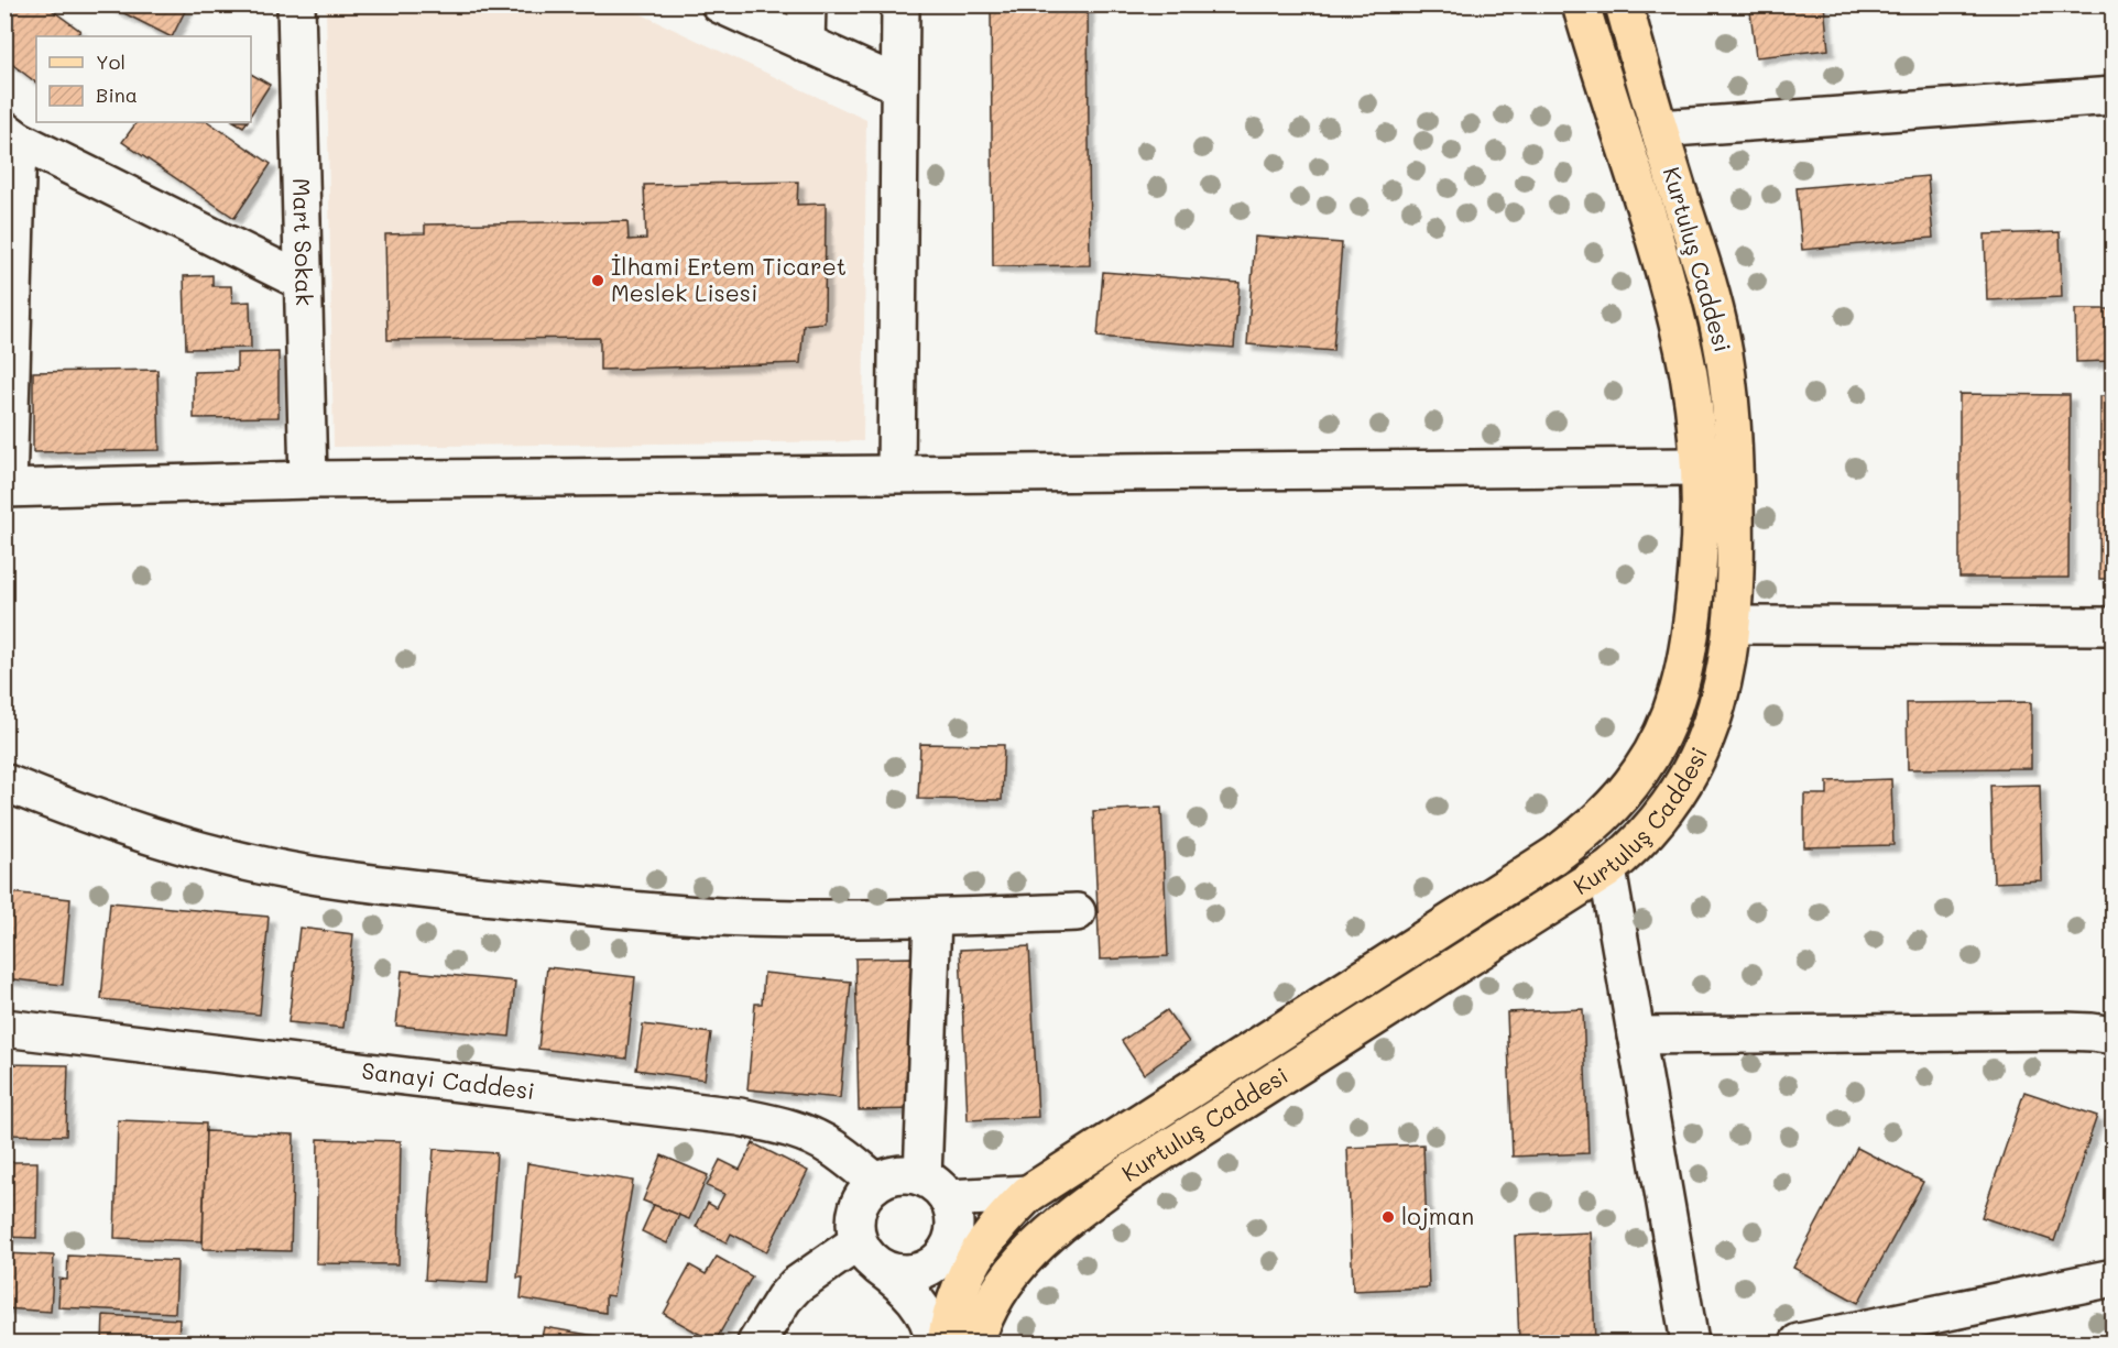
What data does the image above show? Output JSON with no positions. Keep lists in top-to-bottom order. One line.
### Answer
{"streets":{"main road":["Kurtuluş Caddesi"],"street":["Mart Sokak","Sanayi Caddesi"]},"places":["İlhami Ertem Ticaret Meslek Lisesi","lojman"],"legend":["Yol","Bina"]}
